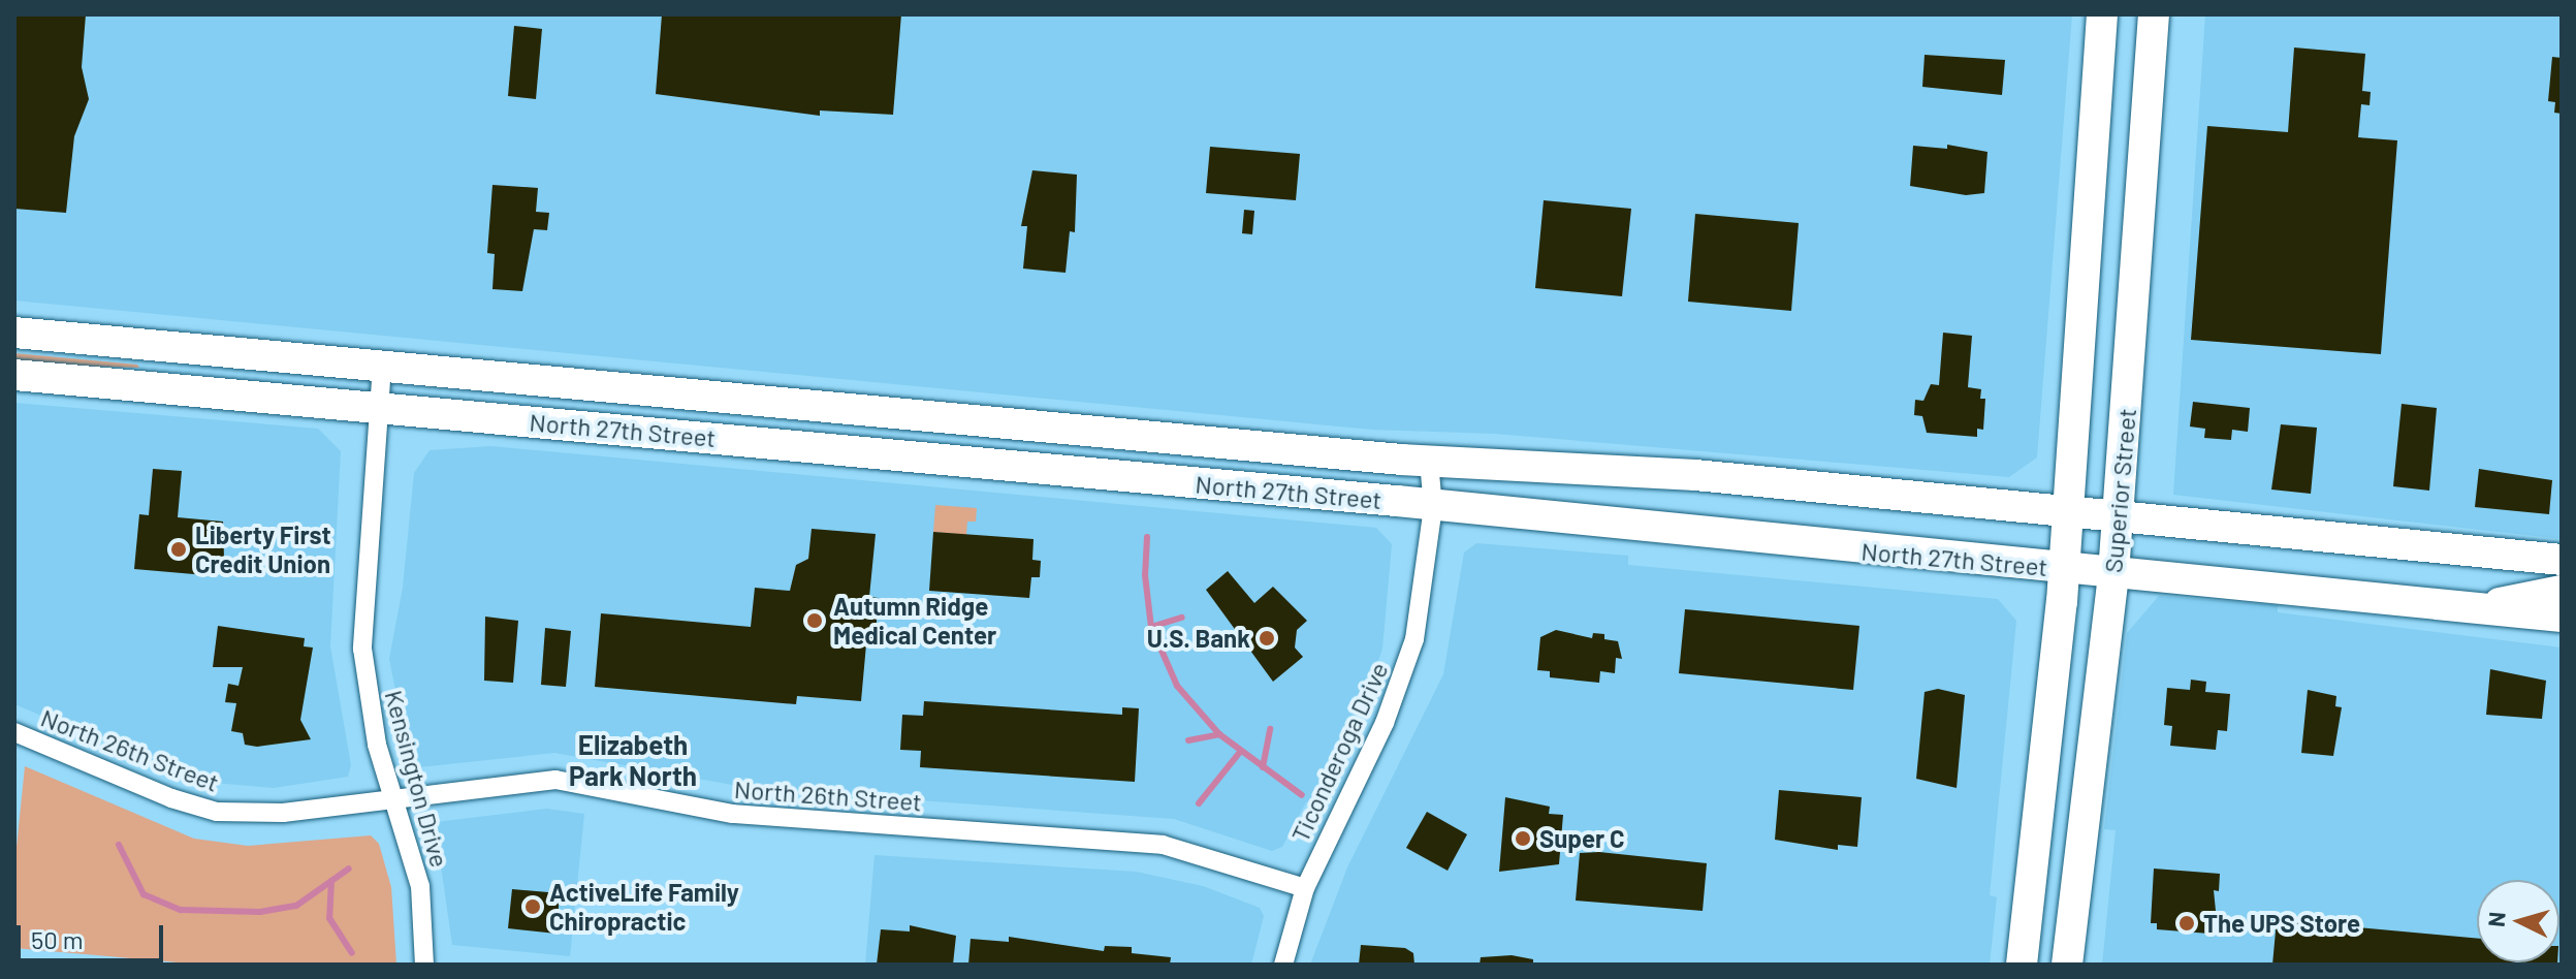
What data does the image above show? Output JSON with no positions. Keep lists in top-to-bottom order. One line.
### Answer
{"streets":{"main road":["North 27th Street","Superior Street"],"street":["North 26th Street","Ticonderoga Drive","Kensington Drive"]},"crossings":[["North 27th Street","Superior Street"],["North 27th Street","Ticonderoga Drive"],["North 27th Street","Kensington Drive"],["North 26th Street","Ticonderoga Drive"],["North 26th Street","Kensington Drive"]],"districts":["Elizabeth Park North"],"places":["Liberty First Credit Union","Autumn Ridge Medical Center","U.S. Bank","Super C","ActiveLife Family Chiropractic","The UPS Store"],"scale_bar":"50 m","north":"left"}
